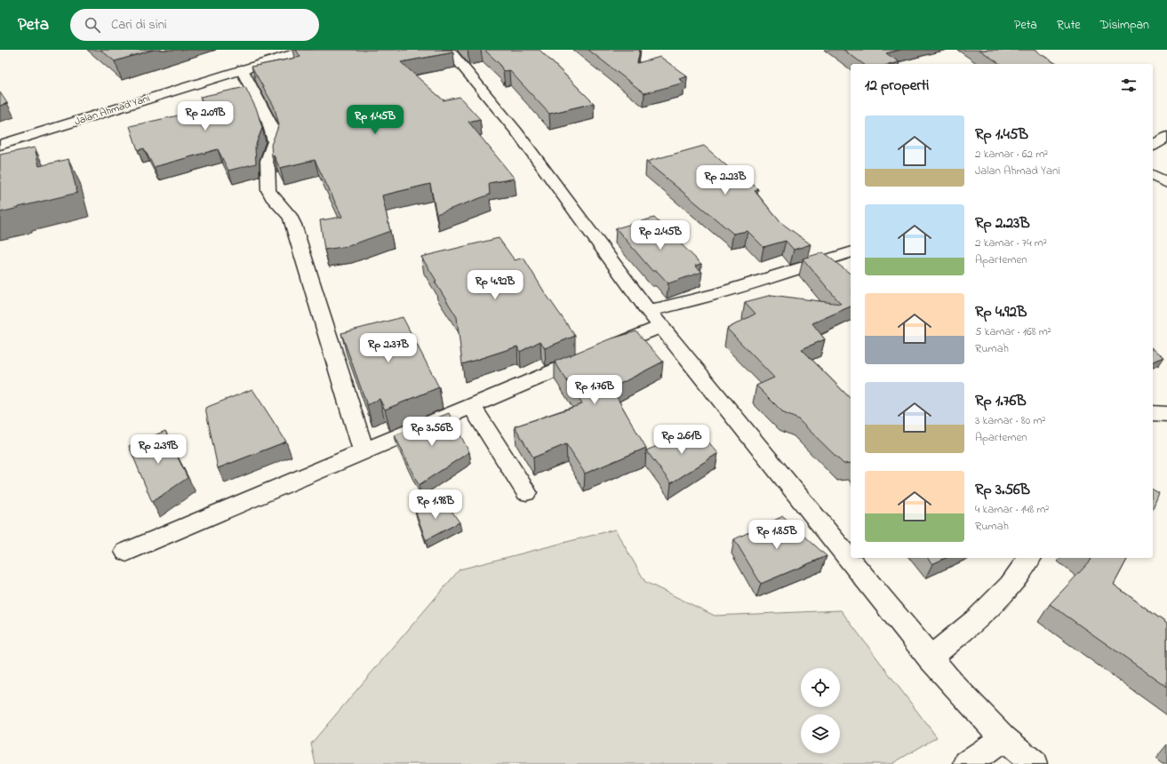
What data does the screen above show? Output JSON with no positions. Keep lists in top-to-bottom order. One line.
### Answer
{"streets":{"street":["Jalan Ahmad Yani"]},"page":{"header":"Peta","search":"Cari di sini","nav":["Peta","Rute","Disimpan"],"heading":"12 properti","price":["Rp 2.09B","Rp 1.45B","Rp 2.23B","Rp 2.45B","Rp 4.92B","Rp 2.37B","Rp 1.76B","Rp 3.56B","Rp 2.61B","Rp 2.39B","Rp 1.98B","Rp 1.85B"],"list":[{"name":"Rp 1.45B","note":"2 kamar · 62 m² · Jalan Ahmad Yani"},{"name":"Rp 2.23B","note":"2 kamar · 74 m² · Apartemen"},{"name":"Rp 4.92B","note":"5 kamar · 168 m² · Rumah"},{"name":"Rp 1.76B","note":"3 kamar · 80 m² · Apartemen"},{"name":"Rp 3.56B","note":"4 kamar · 148 m² · Rumah"}]}}
